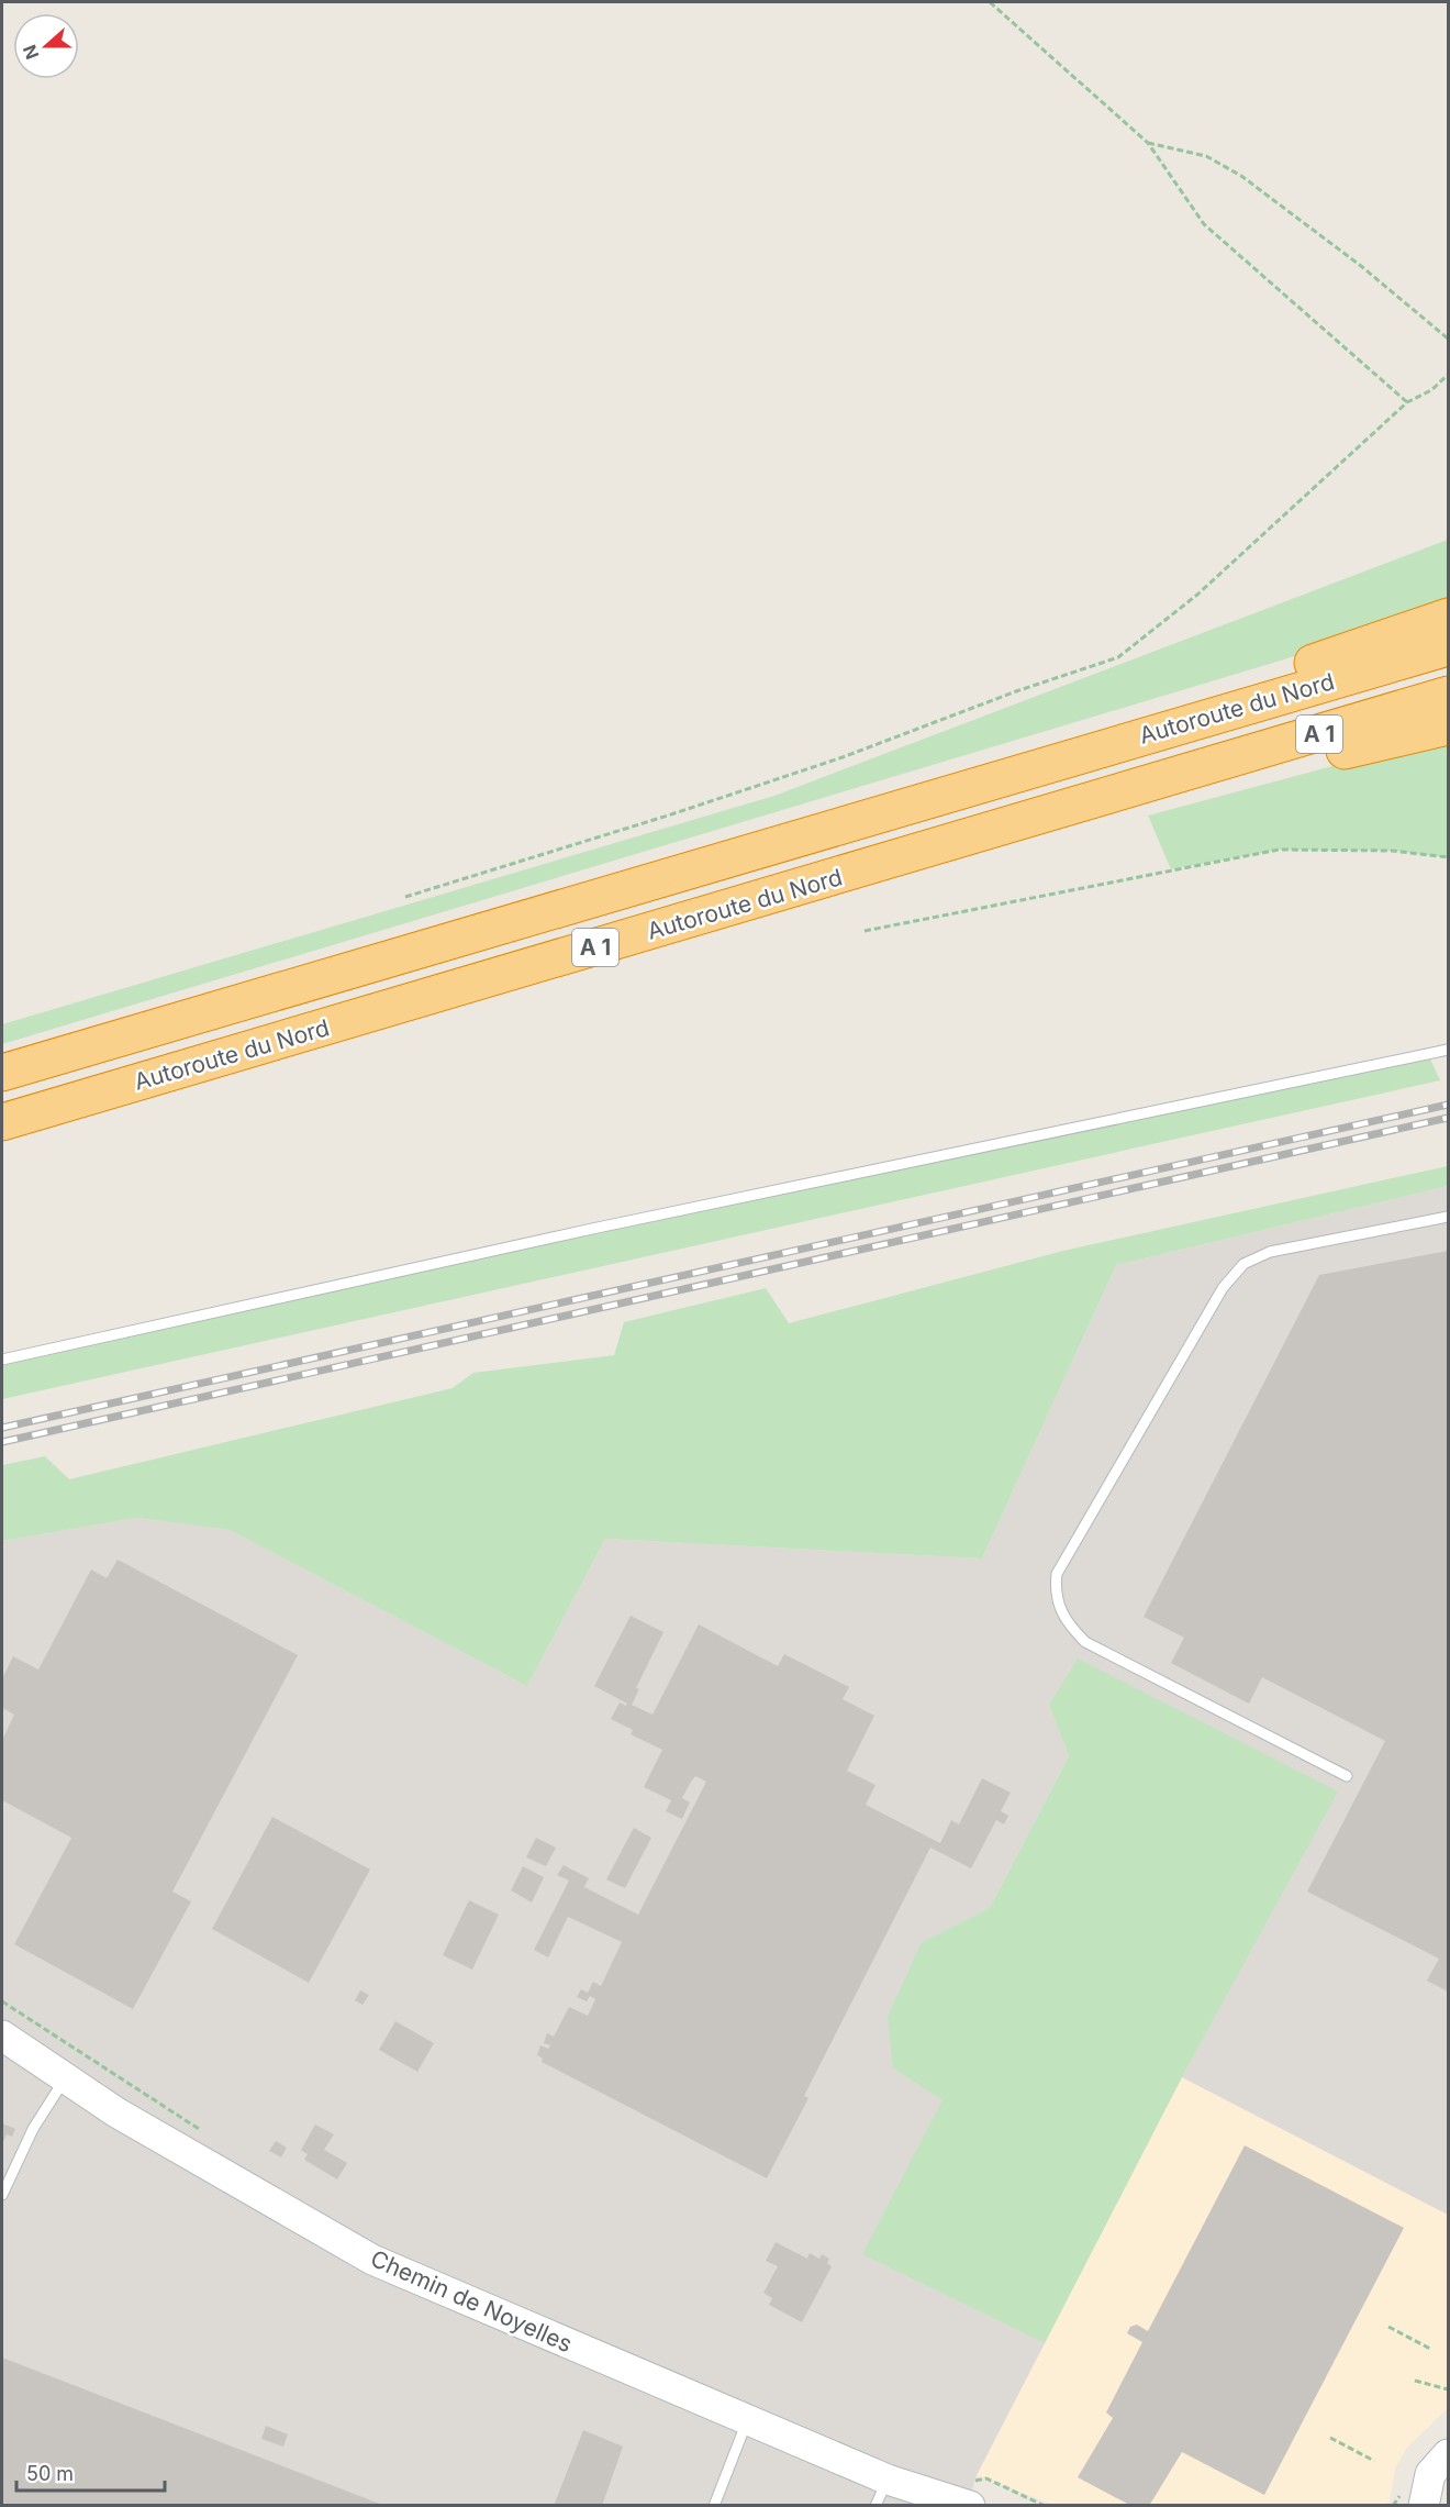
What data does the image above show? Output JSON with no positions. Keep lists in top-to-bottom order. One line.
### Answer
{"streets":{"highway":["Autoroute du Nord","A 1"],"street":["Chemin de Noyelles"]},"scale_bar":"50 m","north":"left"}
